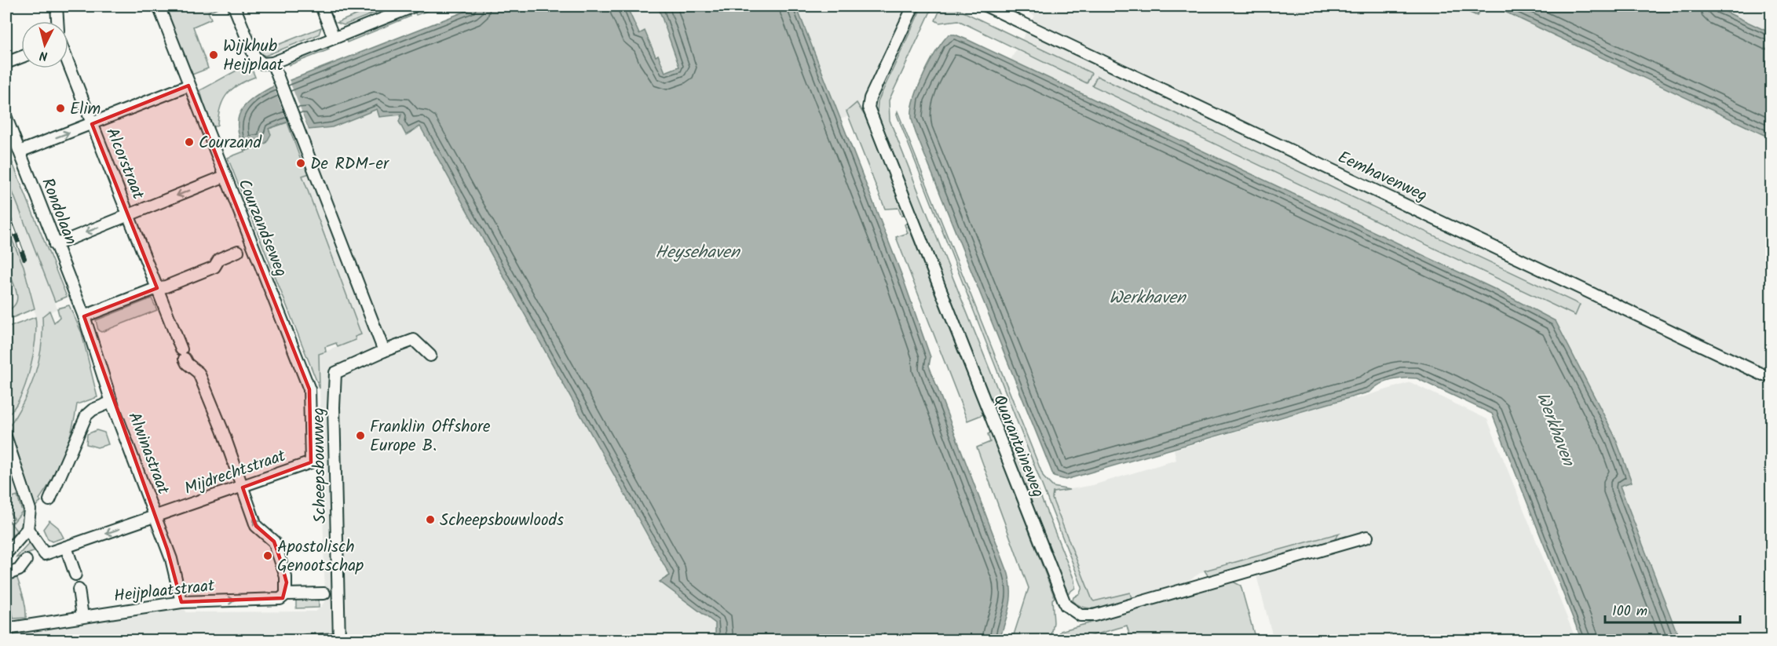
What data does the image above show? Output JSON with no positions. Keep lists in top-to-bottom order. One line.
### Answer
{"streets":{"street":["Alcorstraat","Eemhavenweg","Rondolaan","Courzandseweg","Quarantaineweg","Alwinastraat","Scheepsbouwweg","Mijdrechtstraat","Heijplaatstraat"]},"crossings":[["Alcorstraat","Mijdrechtstraat"],["Rondolaan","Alwinastraat"],["Courzandseweg","Mijdrechtstraat"],["Alwinastraat","Mijdrechtstraat"],["Alwinastraat","Heijplaatstraat"]],"water":["Heysehaven","Werkhaven"],"places":["Wijkhub Heijplaat","Elim","Courzand","De RDM-er","Franklin Offshore Europe B.","Scheepsbouwloods","Apostolisch Genootschap"],"scale_bar":"100 m","north":"bottom"}
